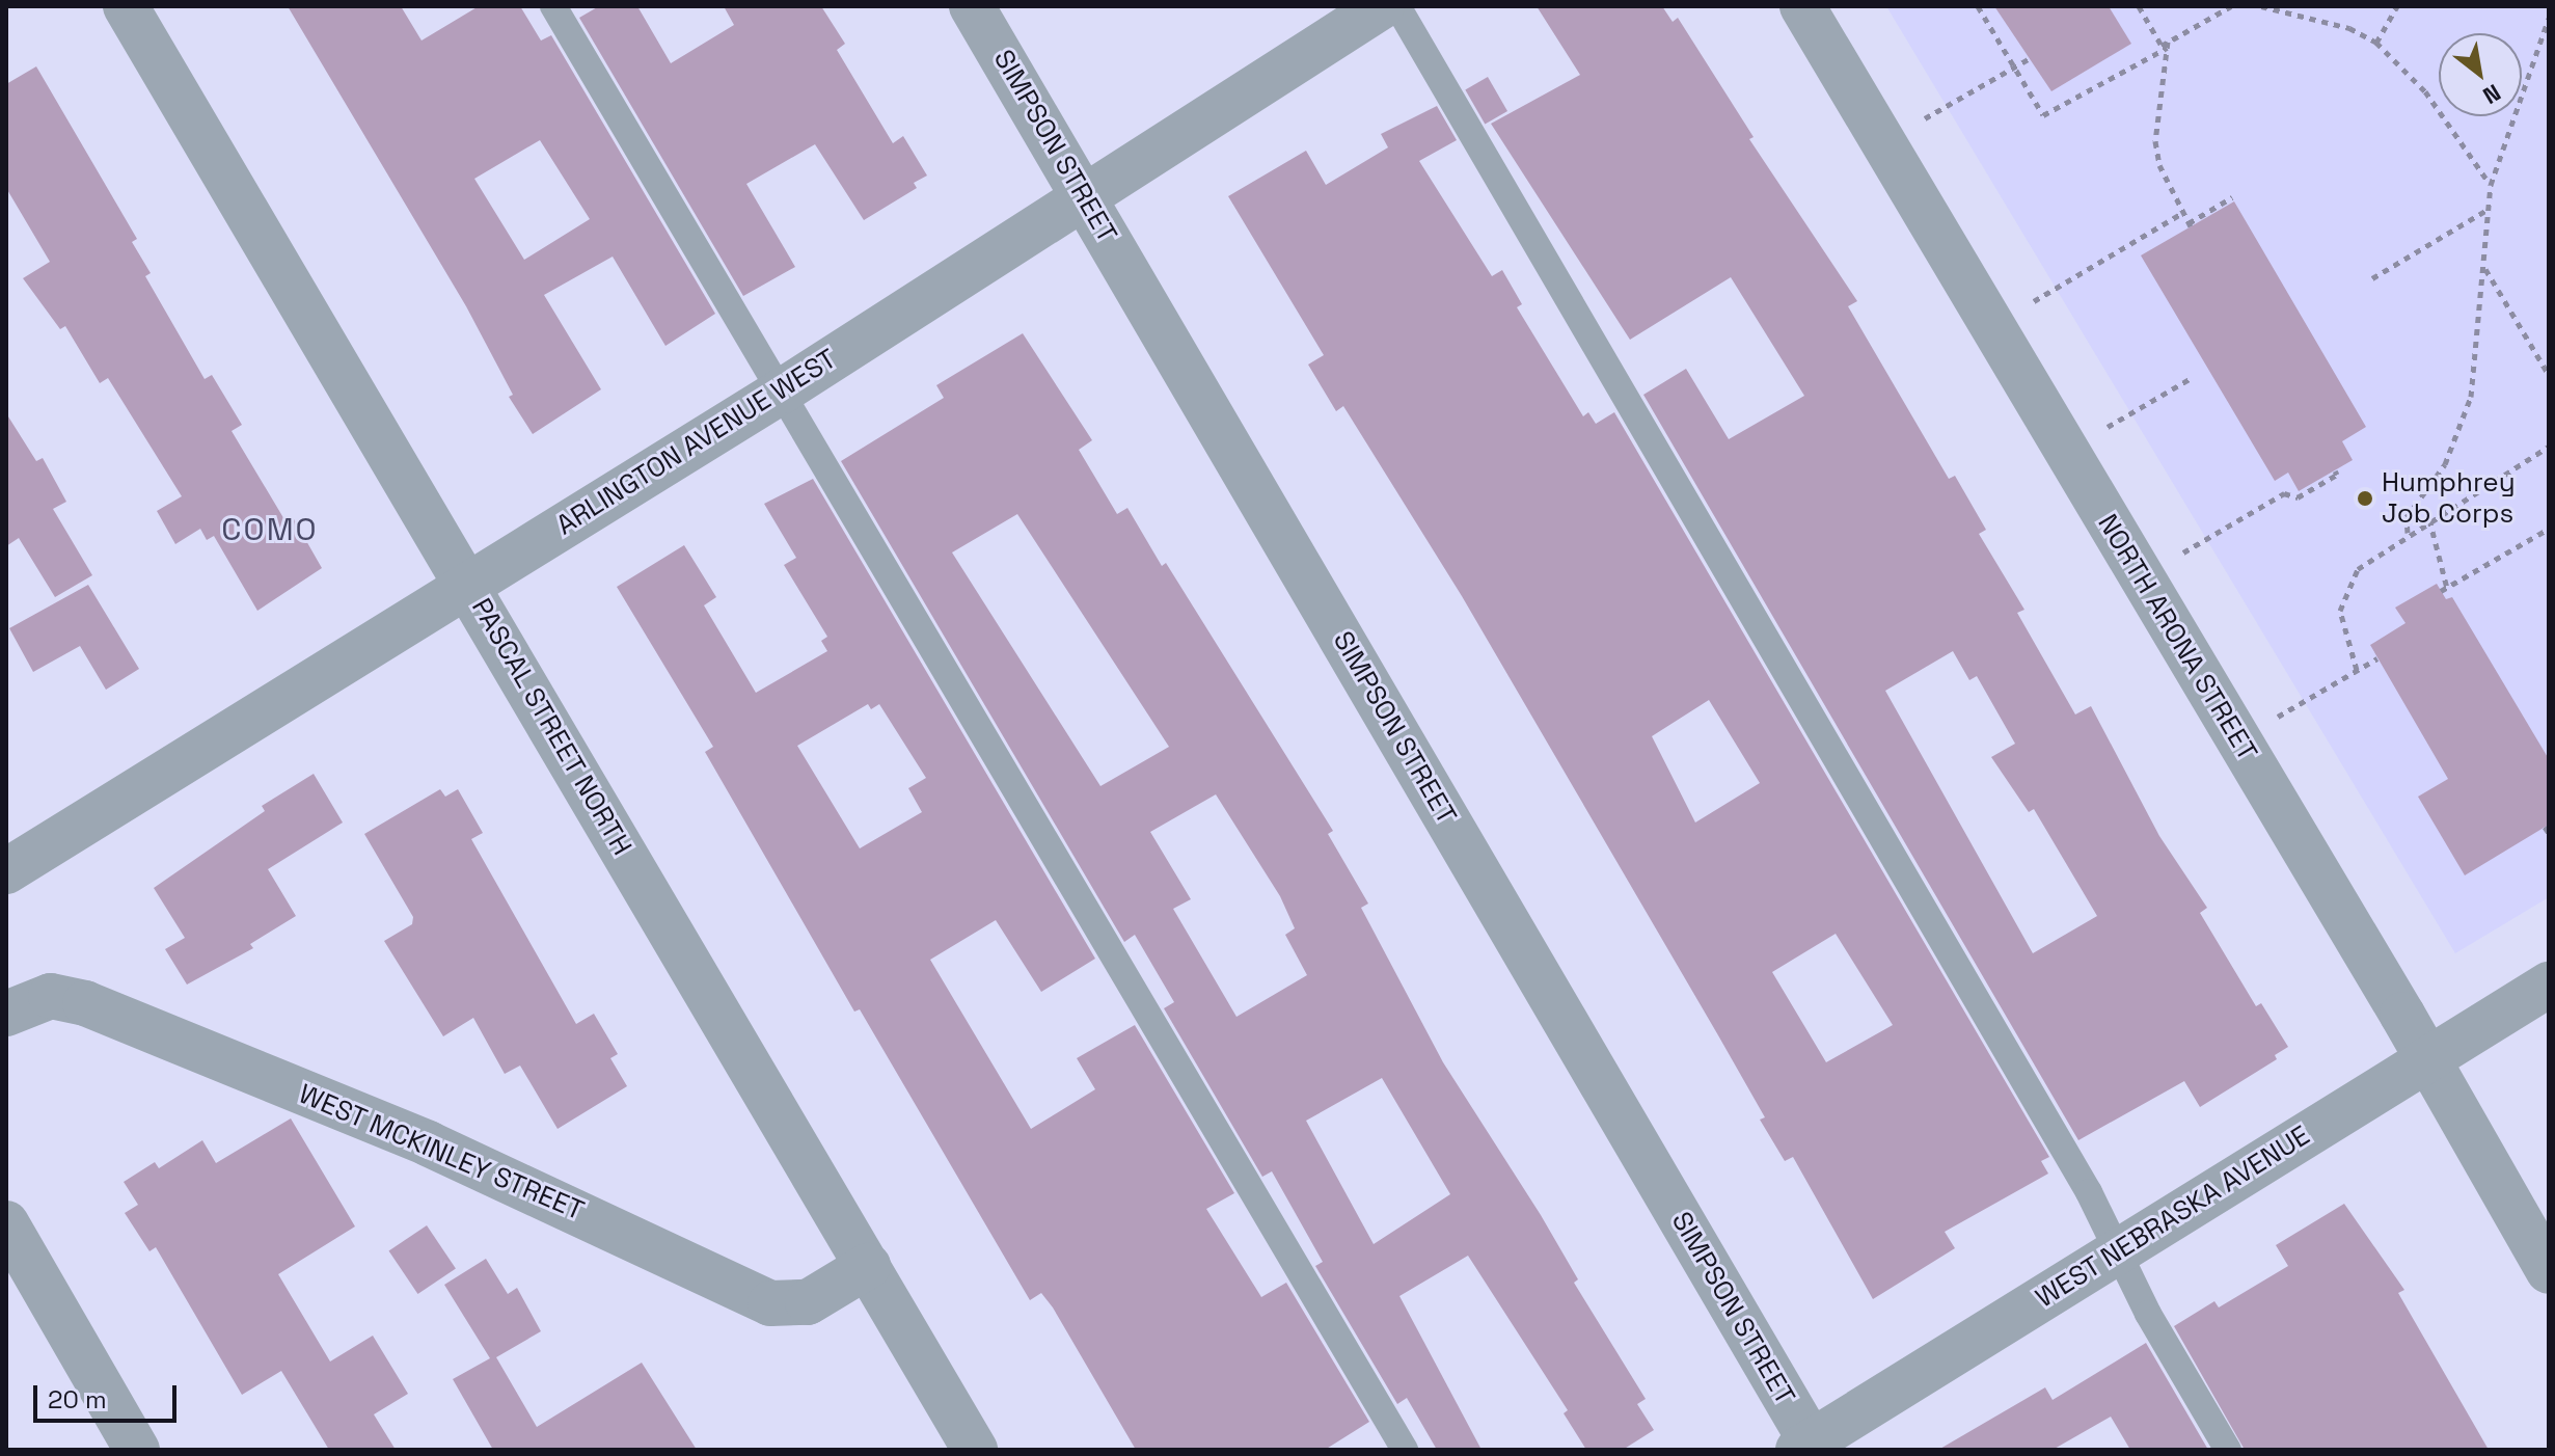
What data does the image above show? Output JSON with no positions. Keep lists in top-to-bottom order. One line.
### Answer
{"streets":{"street":["SIMPSON STREET","ARLINGTON AVENUE WEST","NORTH ARONA STREET","PASCAL STREET NORTH","WEST MCKINLEY STREET","WEST NEBRASKA AVENUE"]},"crossings":[["SIMPSON STREET","ARLINGTON AVENUE WEST"],["SIMPSON STREET","WEST NEBRASKA AVENUE"],["ARLINGTON AVENUE WEST","PASCAL STREET NORTH"],["NORTH ARONA STREET","WEST NEBRASKA AVENUE"],["PASCAL STREET NORTH","WEST MCKINLEY STREET"]],"districts":["COMO"],"places":["Humphrey Job Corps"],"scale_bar":"20 m","north":"bottom right"}
